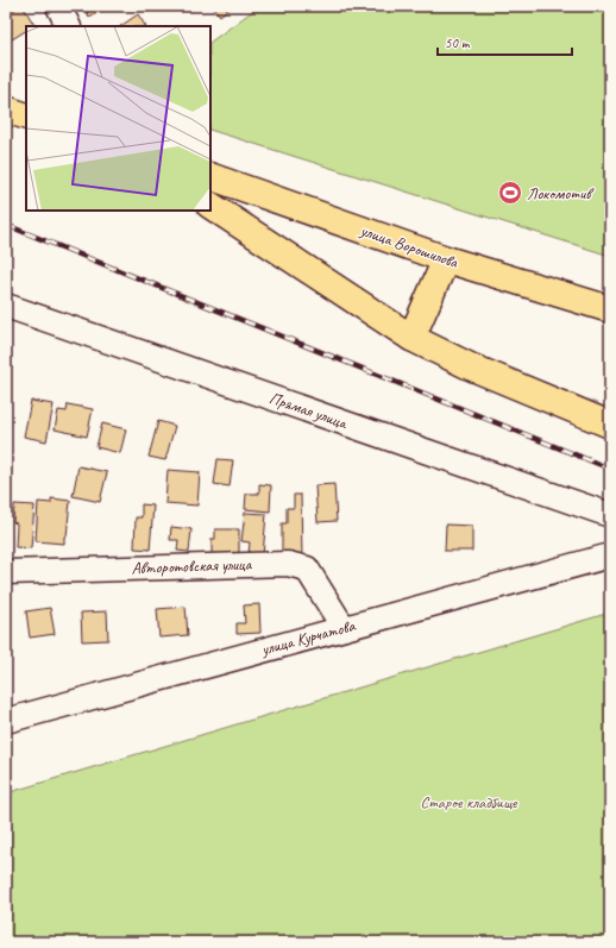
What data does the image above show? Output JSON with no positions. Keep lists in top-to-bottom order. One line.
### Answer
{"streets":{"main road":["улица Ворошилова"],"street":["Прямая улица","Авторотовская улица","улица Курчатова"]},"crossings":[["Авторотовская улица","улица Курчатова"]],"parks":["Старое кладбище"],"places":{"sports":["Локомотив"]},"scale_bar":"50 m"}
